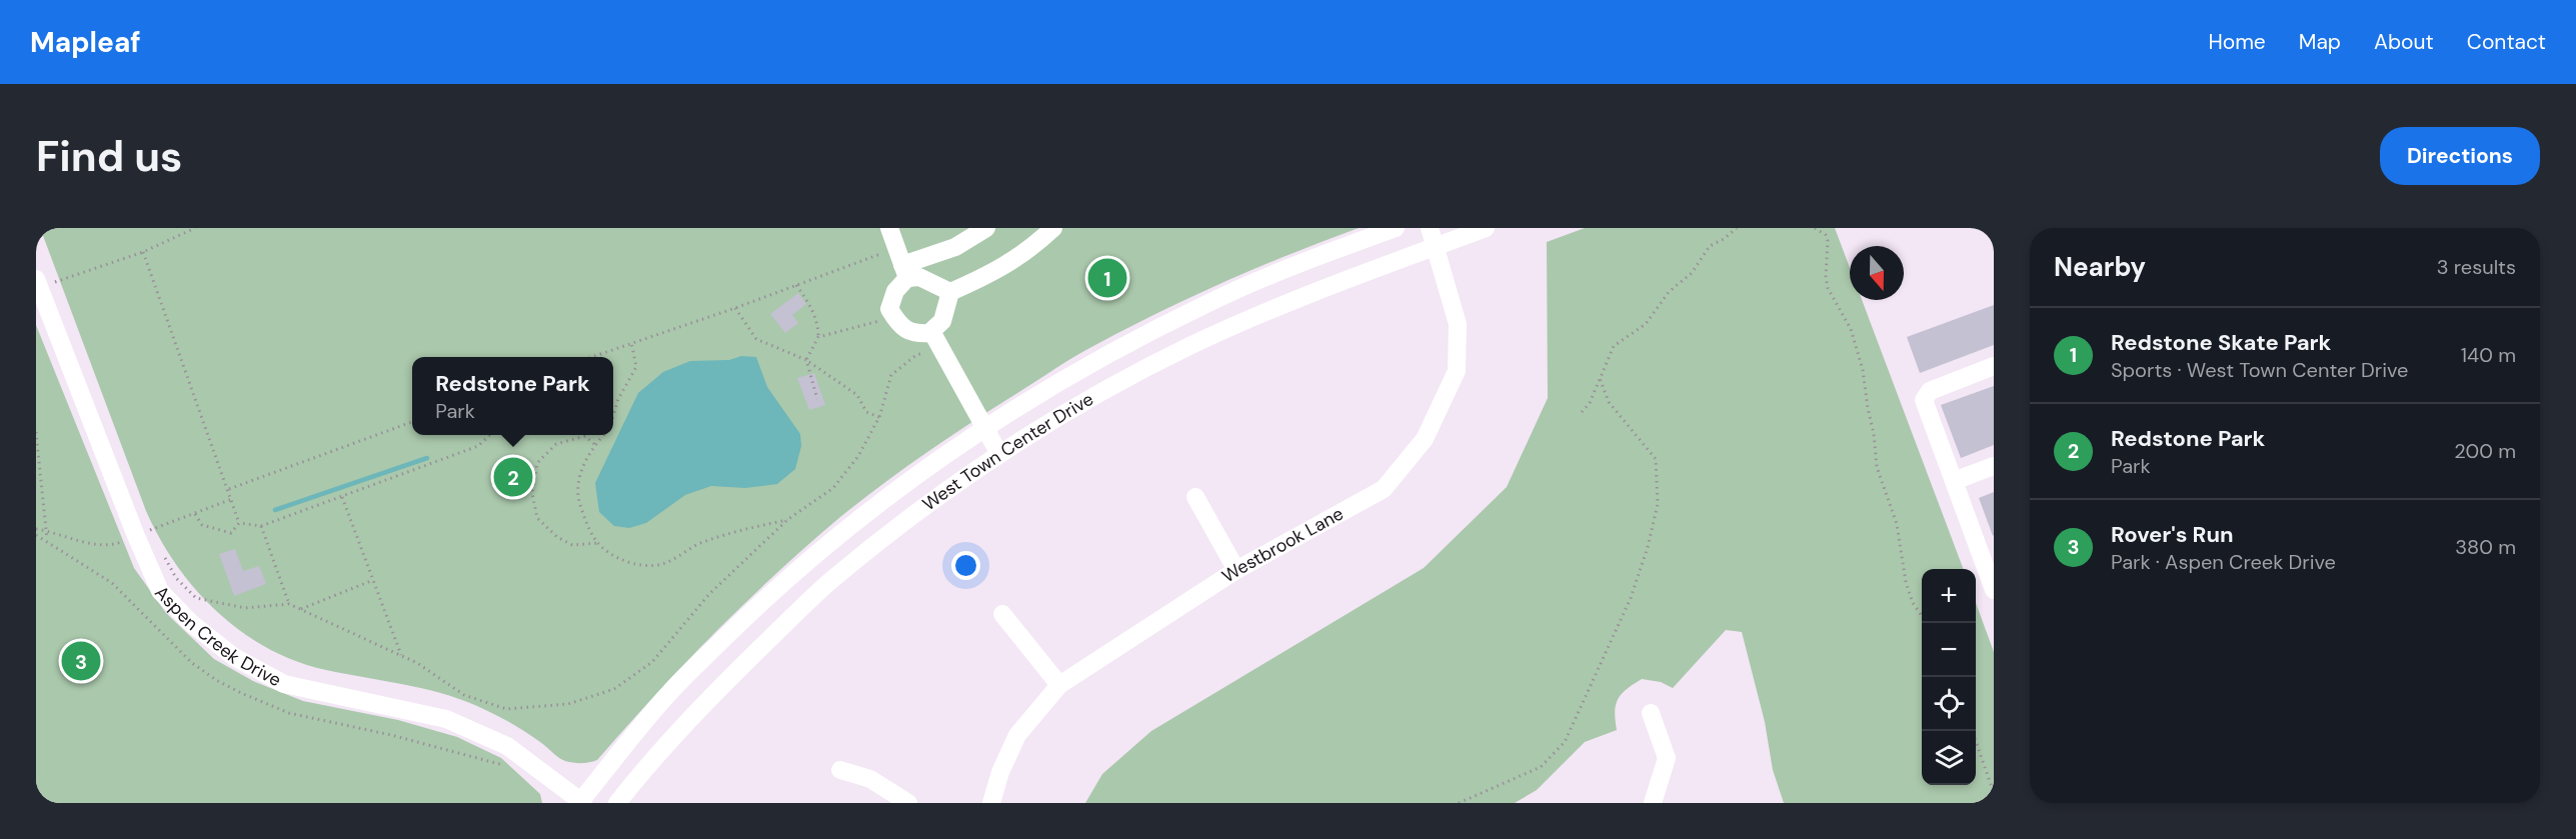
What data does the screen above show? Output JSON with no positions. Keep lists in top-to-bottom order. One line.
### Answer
{"streets":{"street":["West Town Center Drive","Westbrook Lane","Aspen Creek Drive"]},"crossings":[["West Town Center Drive","Westbrook Lane"],["West Town Center Drive","Aspen Creek Drive"]],"north":"bottom","page":{"header":"Mapleaf","nav":["Home","Map","About","Contact"],"buttons":"Directions","title":"Find us","heading":["Nearby","3 results"],"pins":["1","2","3"],"list":[{"mark":"1","name":"Redstone Skate Park","note":"Sports · West Town Center Drive","value":"140 m"},{"mark":"2","name":"Redstone Park","note":"Park","value":"200 m"},{"mark":"3","name":"Rover's Run","note":"Park · Aspen Creek Drive","value":"380 m"}],"popup":["Redstone Park","Park"],"map_buttons":["+","−"]}}
